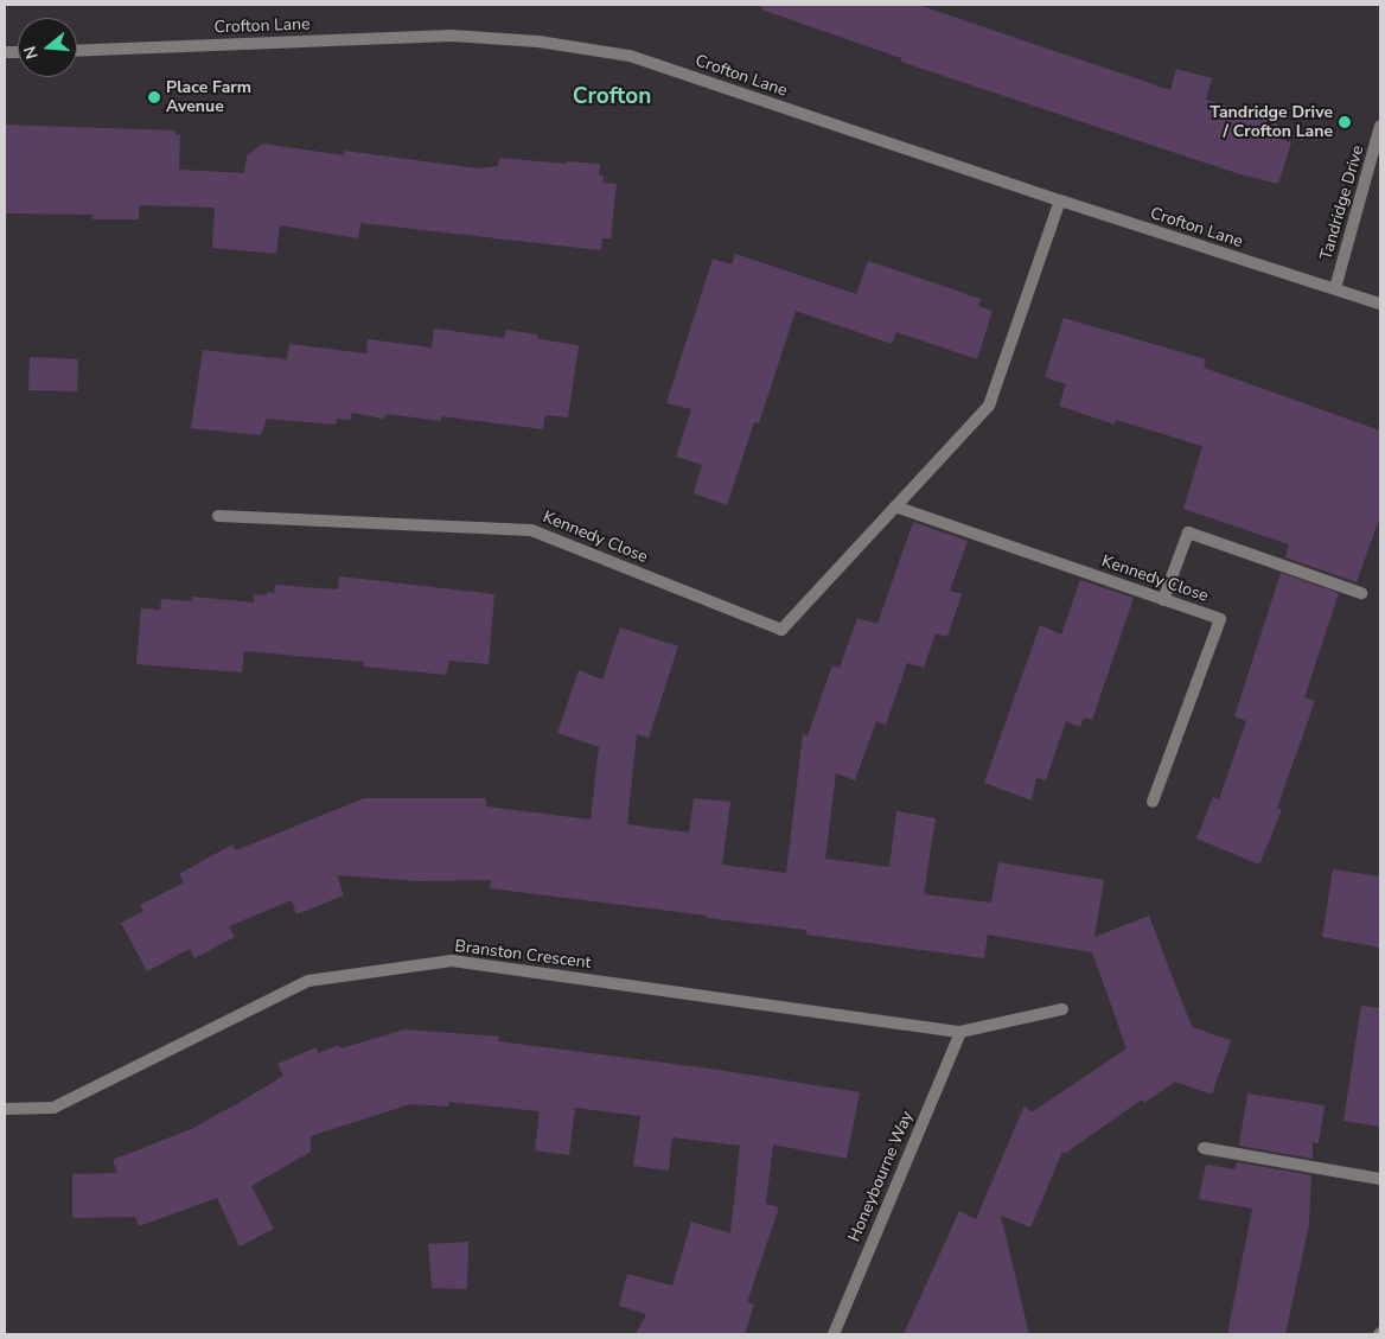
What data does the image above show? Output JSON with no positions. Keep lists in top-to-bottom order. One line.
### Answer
{"streets":{"street":["Crofton Lane","Tandridge Drive","Kennedy Close","Branston Crescent","Honeybourne Way"]},"crossings":[["Crofton Lane","Tandridge Drive"],["Crofton Lane","Kennedy Close"],["Branston Crescent","Honeybourne Way"]],"districts":["Crofton"],"places":["Place Farm Avenue","Tandridge Drive / Crofton Lane"],"north":"left"}
